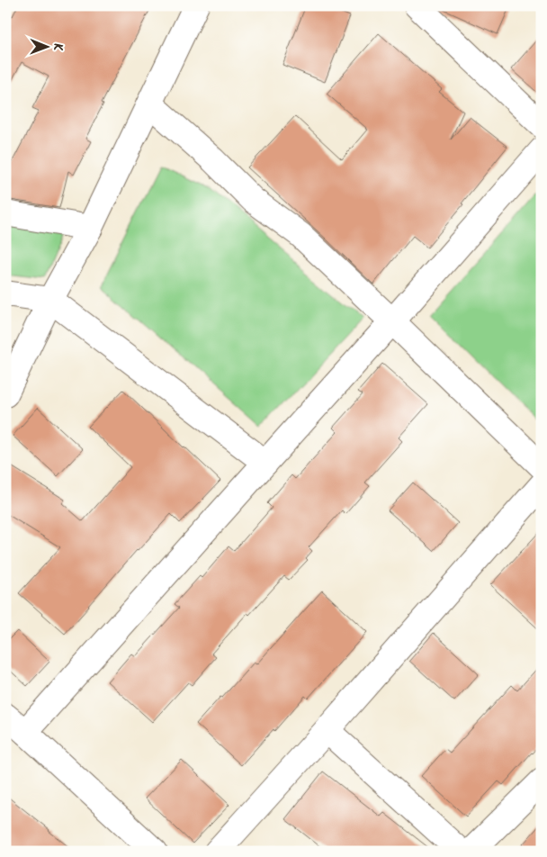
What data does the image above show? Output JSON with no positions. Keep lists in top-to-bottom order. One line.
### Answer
{"north":"right"}
